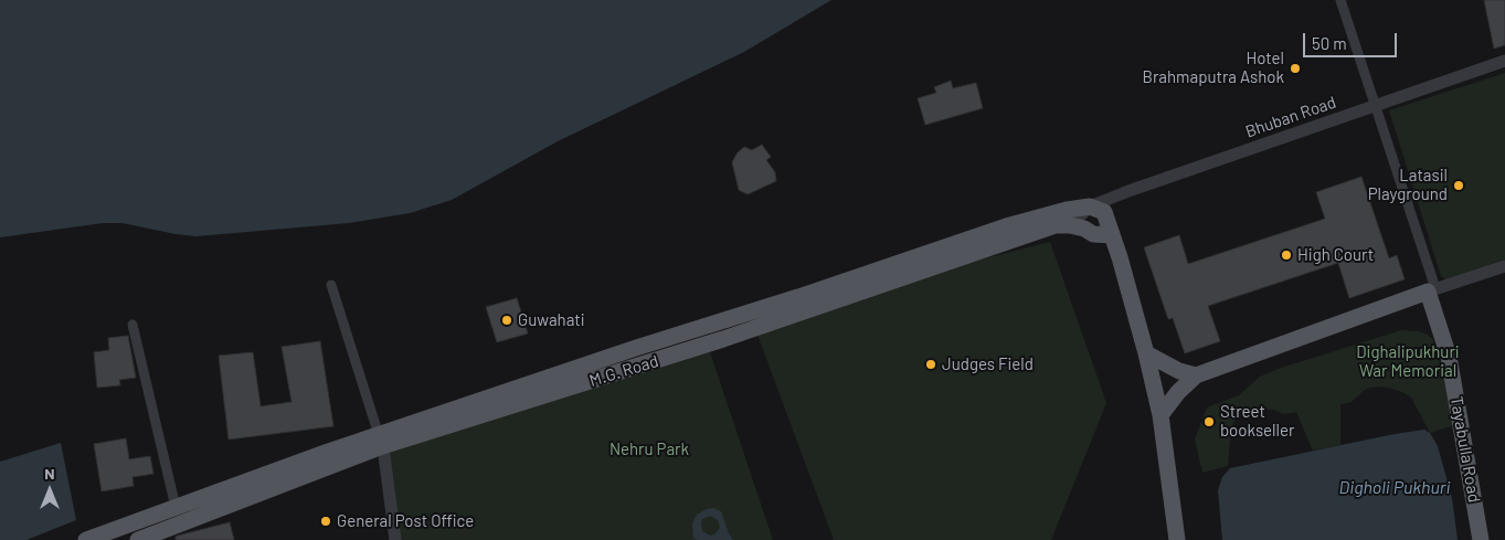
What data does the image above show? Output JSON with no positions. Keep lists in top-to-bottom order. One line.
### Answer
{"streets":{"main road":["M.G. Road","Tayabulla Road"],"street":["Bhuban Road"]},"crossings":[["Bhuban Road","M.G. Road"]],"water":["Digholi Pukhuri"],"parks":["Dighalipukhuri War Memorial","Nehru Park"],"places":["Hotel Brahmaputra Ashok","Latasil Playground","High Court","Guwahati","Judges Field","Street bookseller","General Post Office"],"scale_bar":"50 m","north":"top"}
